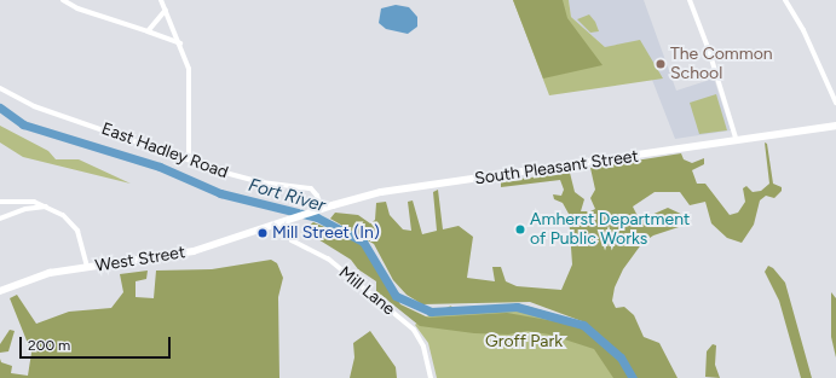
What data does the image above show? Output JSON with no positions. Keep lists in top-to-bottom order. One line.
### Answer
{"streets":{"main road":["South Pleasant Street","West Street"],"street":["East Hadley Road","Mill Lane"]},"crossings":[["East Hadley Road","South Pleasant Street"],["South Pleasant Street","West Street"],["South Pleasant Street","Mill Lane"],["West Street","Mill Lane"]],"water":["Fort River"],"parks":["Groff Park"],"places":["The Common School","Amherst Department of Public Works","Mill Street (In)"],"scale_bar":"200 m"}
